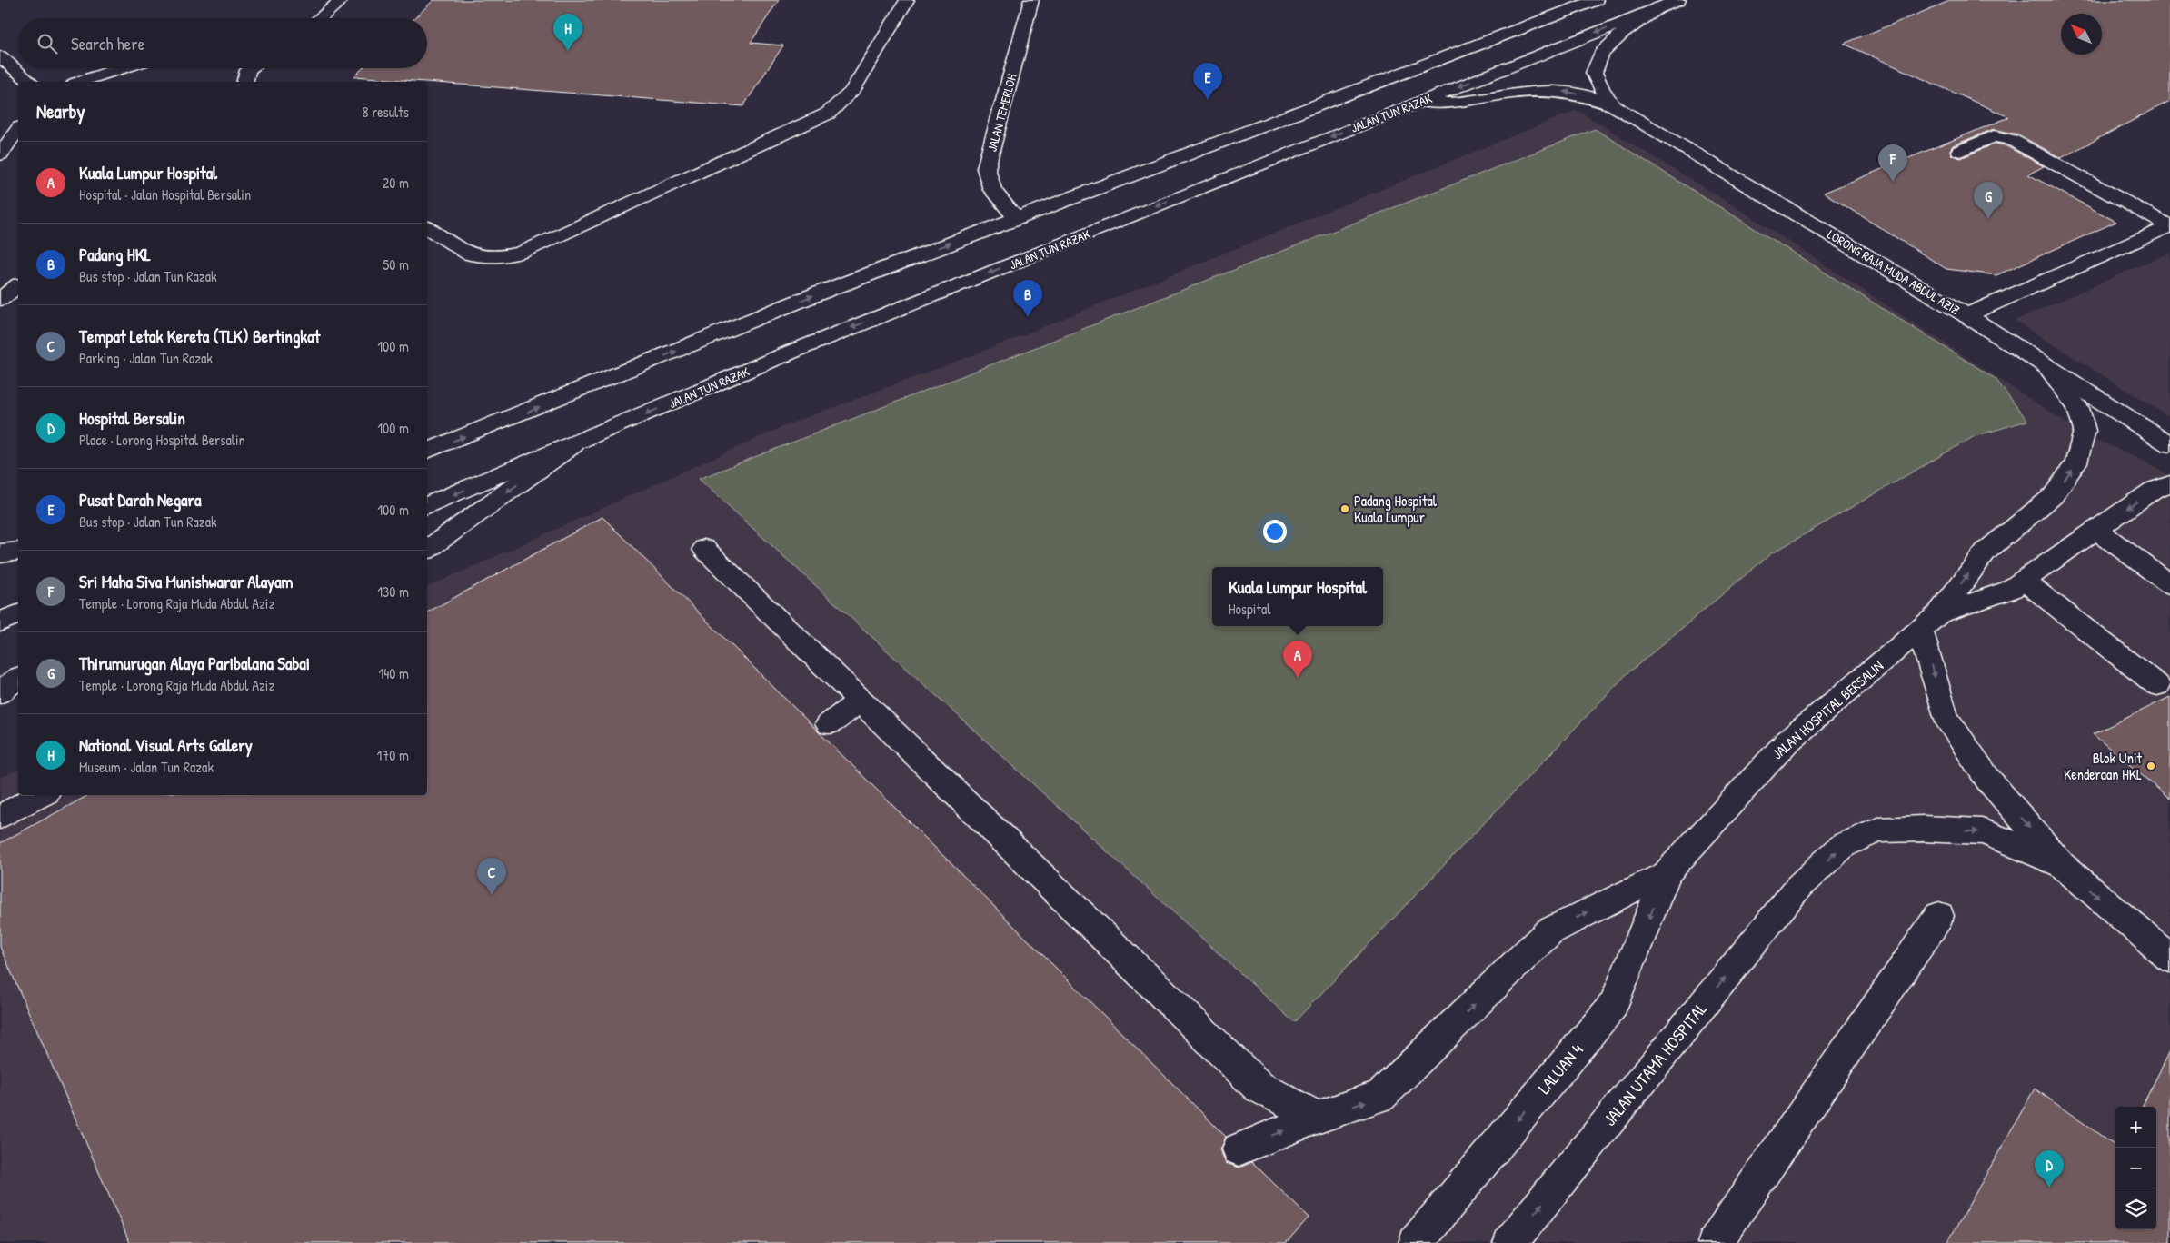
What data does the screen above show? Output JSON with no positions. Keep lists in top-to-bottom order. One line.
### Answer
{"streets":{"main road":["JALAN TEMERLOH","JALAN TUN RAZAK","LORONG RAJA MUDA ABDUL AZIZ","JALAN HOSPITAL BERSALIN","JALAN UTAMA HOSPITAL","LALUAN 4"]},"crossings":[["JALAN TUN RAZAK","LORONG RAJA MUDA ABDUL AZIZ"],["LORONG RAJA MUDA ABDUL AZIZ","JALAN HOSPITAL BERSALIN"],["JALAN HOSPITAL BERSALIN","LALUAN 4"]],"places":["Padang Hospital Kuala Lumpur","Blok Unit Kenderaan HKL"],"north":"top left","page":{"pins":["H","E","F","G","B","A","C","D"],"search":"Search here","heading":["Nearby","8 results"],"list":[{"mark":"A","name":"Kuala Lumpur Hospital","note":"Hospital · Jalan Hospital Bersalin","value":"20 m"},{"mark":"B","name":"Padang HKL","note":"Bus stop · Jalan Tun Razak","value":"50 m"},{"mark":"C","name":"Tempat Letak Kereta (TLK) Bertingkat","note":"Parking · Jalan Tun Razak","value":"100 m"},{"mark":"D","name":"Hospital Bersalin","note":"Place · Lorong Hospital Bersalin","value":"100 m"},{"mark":"E","name":"Pusat Darah Negara","note":"Bus stop · Jalan Tun Razak","value":"100 m"},{"mark":"F","name":"Sri Maha Siva Munishwarar Alayam","note":"Temple · Lorong Raja Muda Abdul Aziz","value":"130 m"},{"mark":"G","name":"Thirumurugan Alaya Paribalana Sabai","note":"Temple · Lorong Raja Muda Abdul Aziz","value":"140 m"},{"mark":"H","name":"National Visual Arts Gallery","note":"Museum · Jalan Tun Razak","value":"170 m"}],"popup":["Kuala Lumpur Hospital","Hospital"],"map_buttons":["+","−"]}}
